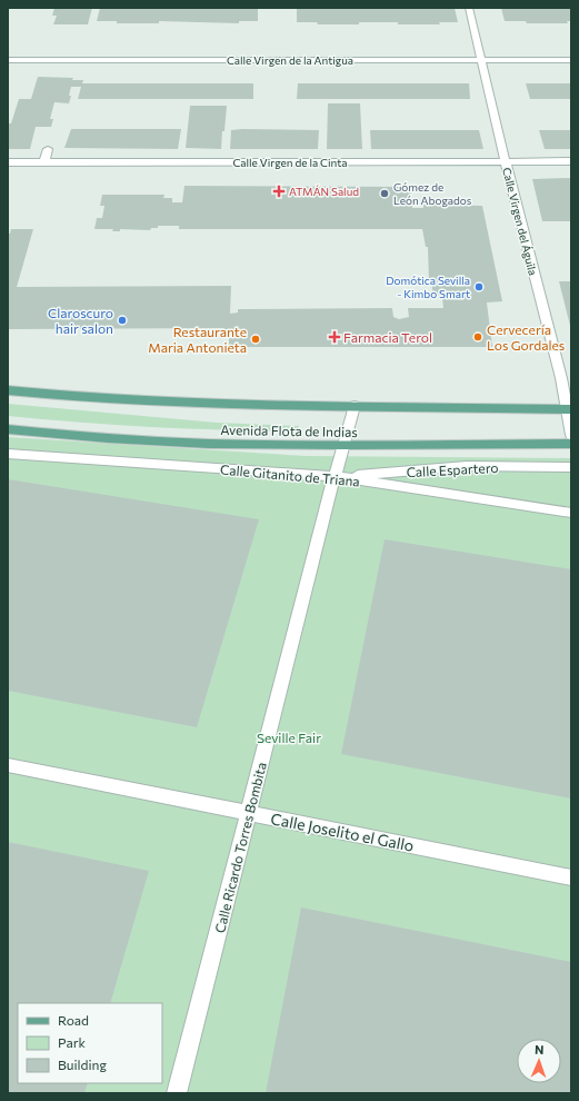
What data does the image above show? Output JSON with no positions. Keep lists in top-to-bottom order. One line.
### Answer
{"streets":{"main road":["Avenida Flota de Indias"],"street":["Calle Virgen de la Antigua","Calle Virgen de la Cinta","Calle Virgen del Águila","Calle Espartero","Calle Gitanito de Triana","Calle Joselito el Gallo","Calle Ricardo Torres Bombita"]},"crossings":[["Calle Virgen de la Antigua","Calle Virgen del Águila"],["Calle Virgen de la Cinta","Calle Virgen del Águila"],["Calle Virgen del Águila","Avenida Flota de Indias"],["Avenida Flota de Indias","Calle Ricardo Torres Bombita"],["Calle Espartero","Calle Gitanito de Triana"],["Calle Espartero","Calle Ricardo Torres Bombita"],["Calle Gitanito de Triana","Calle Ricardo Torres Bombita"],["Calle Joselito el Gallo","Calle Ricardo Torres Bombita"]],"parks":["Seville Fair"],"places":{"health":["ATMÁN Salud","Farmacia Terol"],"other":["Gómez de León Abogados","Domótica Sevilla - Kimbo Smart","Claroscuro hair salon","Cervecería Los Gordales","Restaurante Maria Antonieta"]},"legend":["Road","Park","Building"],"north":"top"}
